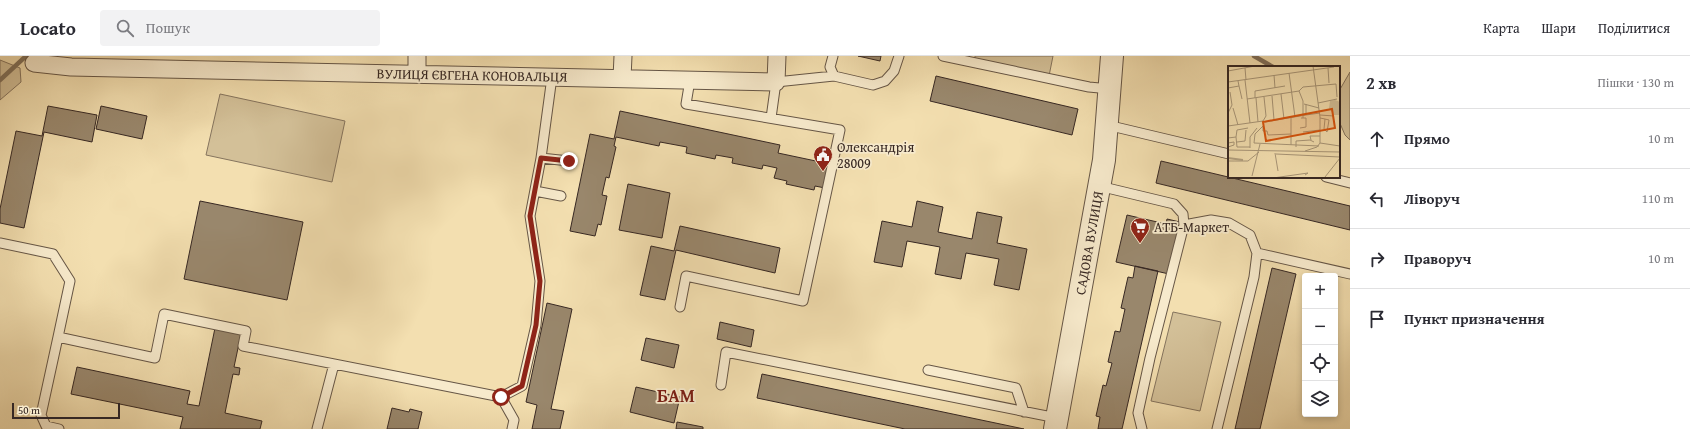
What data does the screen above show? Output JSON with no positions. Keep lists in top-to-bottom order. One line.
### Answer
{"streets":{"street":["ВУЛИЦЯ ЄВГЕНА КОНОВАЛЬЦЯ","САДОВА ВУЛИЦЯ"]},"districts":["БАМ"],"places":{"public building":["Олександрія 28009"],"supermarket":["АТБ-Маркет"]},"scale_bar":"50 m","page":{"header":"Locato","search":"Пошук","nav":["Карта","Шари","Поділитися"],"heading":["2 хв","Пішки · 130 m"],"list":[["Прямо","10 m"],["Ліворуч","110 m"],["Праворуч","10 m"],"Пункт призначення"],"map_buttons":["+","−"],"scale":"50 m"}}
